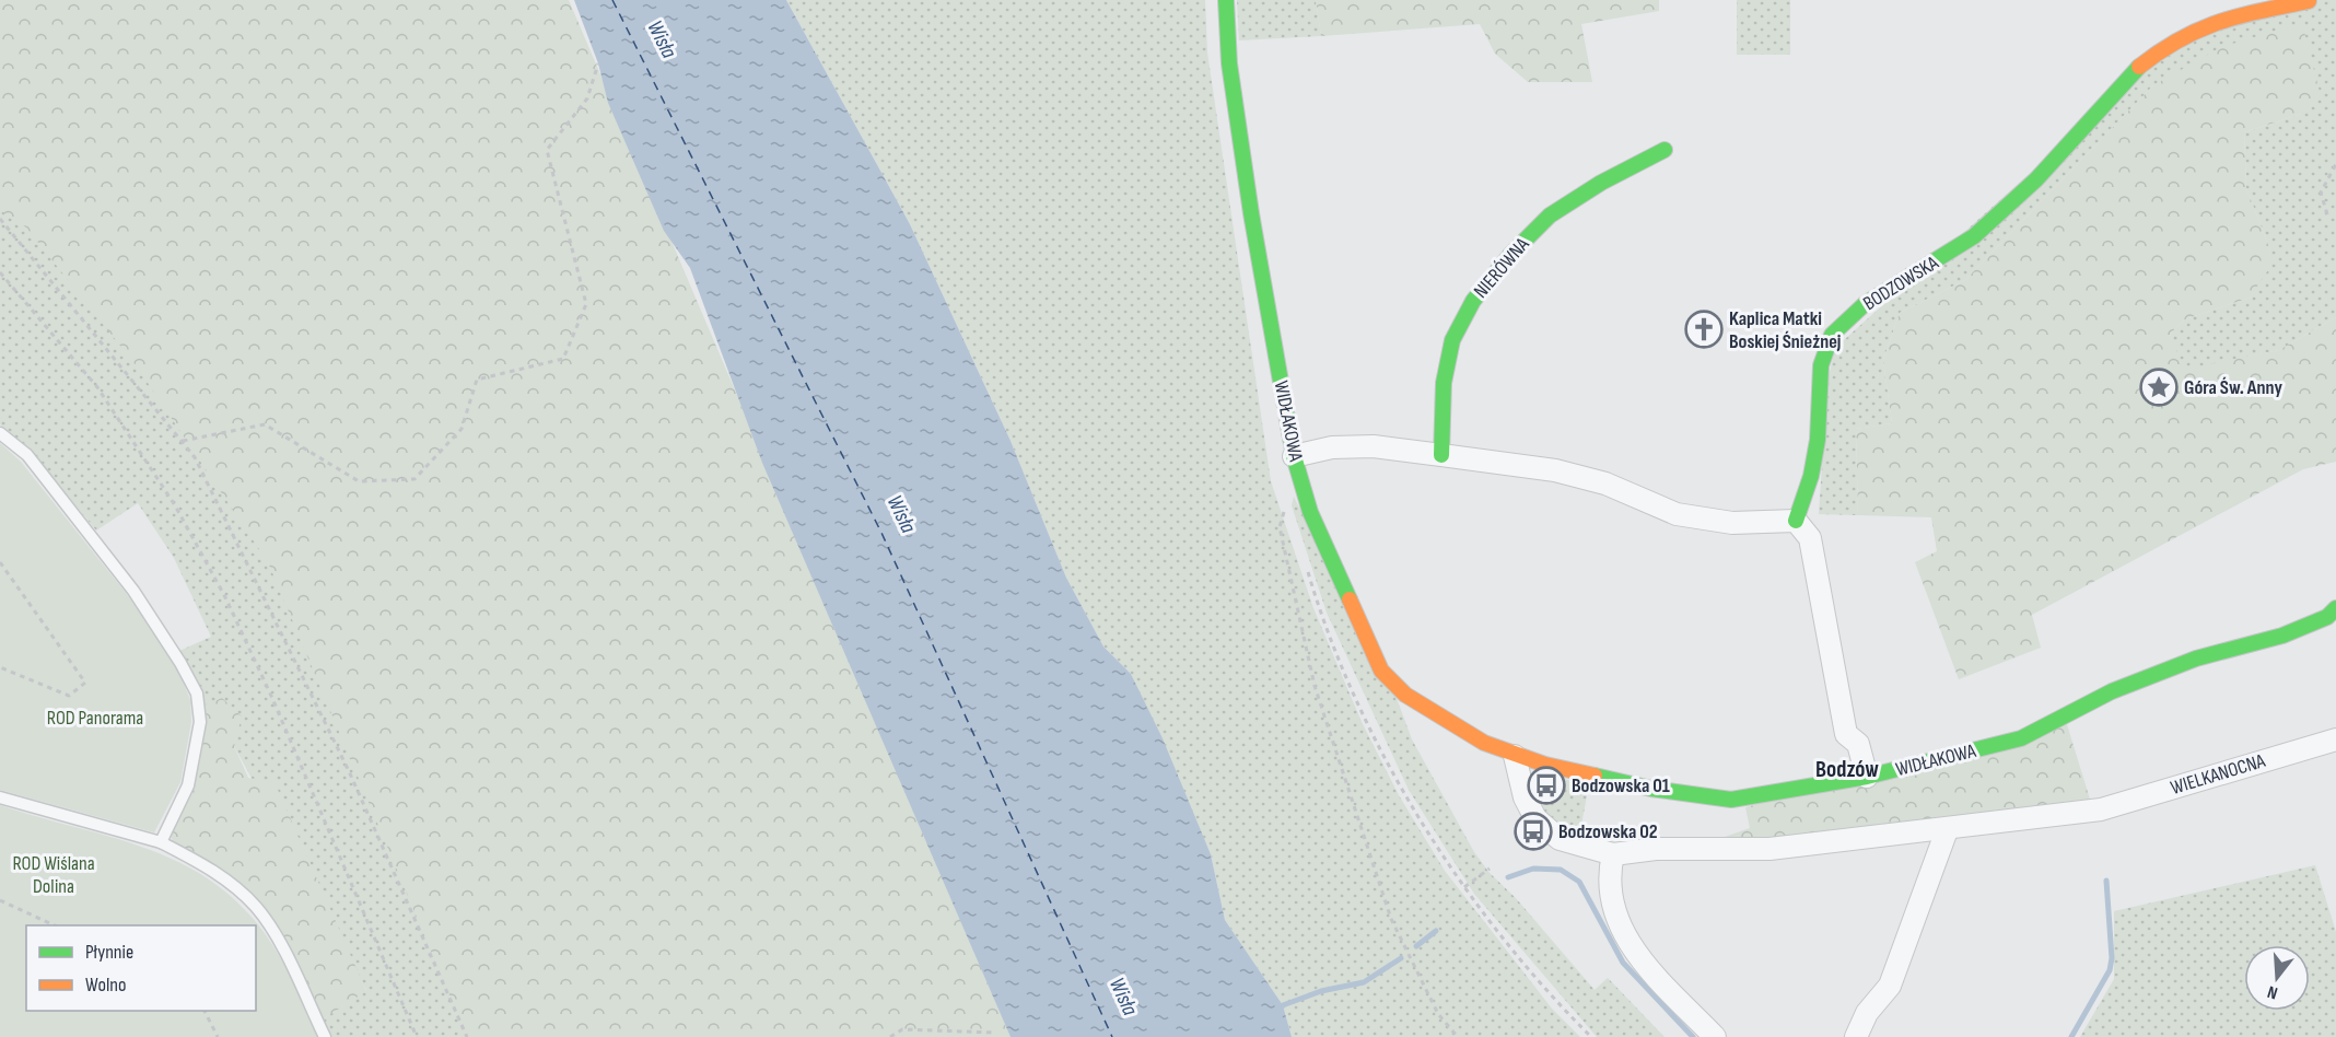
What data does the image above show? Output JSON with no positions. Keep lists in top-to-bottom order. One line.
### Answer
{"streets":{"street":["NIERÓWNA","BODZOWSKA","WIDŁAKOWA","WIELKANOCNA"]},"districts":["Bodzów"],"water":["Wisła"],"parks":["ROD Panorama","ROD Wiślana Dolina"],"places":{"church":["Kaplica Matki Boskiej Śnieżnej"],"place":["Góra Św. Anny"],"bus stop":["Bodzowska 01","Bodzowska 02"]},"legend":["Płynnie","Wolno"],"north":"bottom"}
